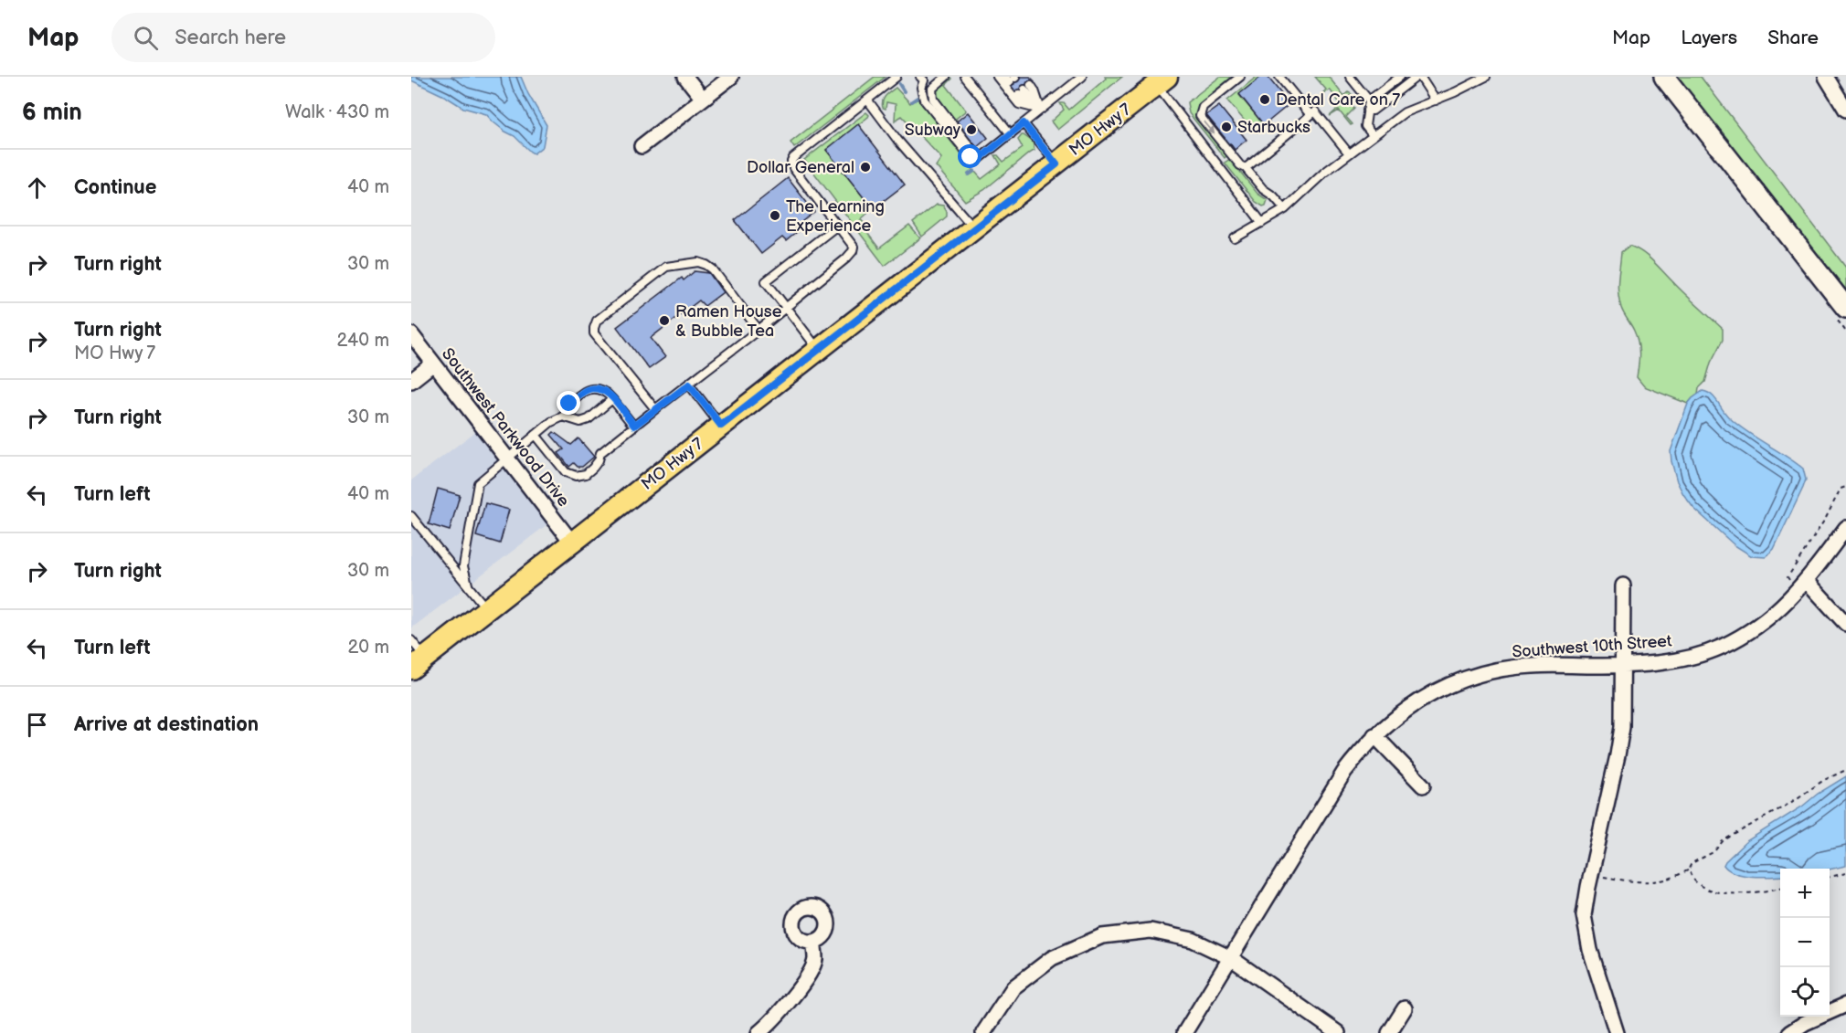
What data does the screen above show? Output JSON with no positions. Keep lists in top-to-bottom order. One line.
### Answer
{"streets":{"main road":["MO Hwy 7"],"street":["Southwest Parkwood Drive","Southwest 10th Street"]},"crossings":[["MO Hwy 7","Southwest Parkwood Drive"]],"places":["Dental Care on 7","Starbucks","Subway","Dollar General","The Learning Experience","Ramen House & Bubble Tea"],"page":{"header":"Map","search":"Search here","nav":["Map","Layers","Share"],"heading":["6 min","Walk · 430 m"],"list":[["Continue","40 m"],["Turn right","30 m"],["Turn right","MO Hwy 7","240 m"],["Turn right","30 m"],["Turn left","40 m"],["Turn right","30 m"],["Turn left","20 m"],"Arrive at destination"],"map_buttons":["+","−"]}}
